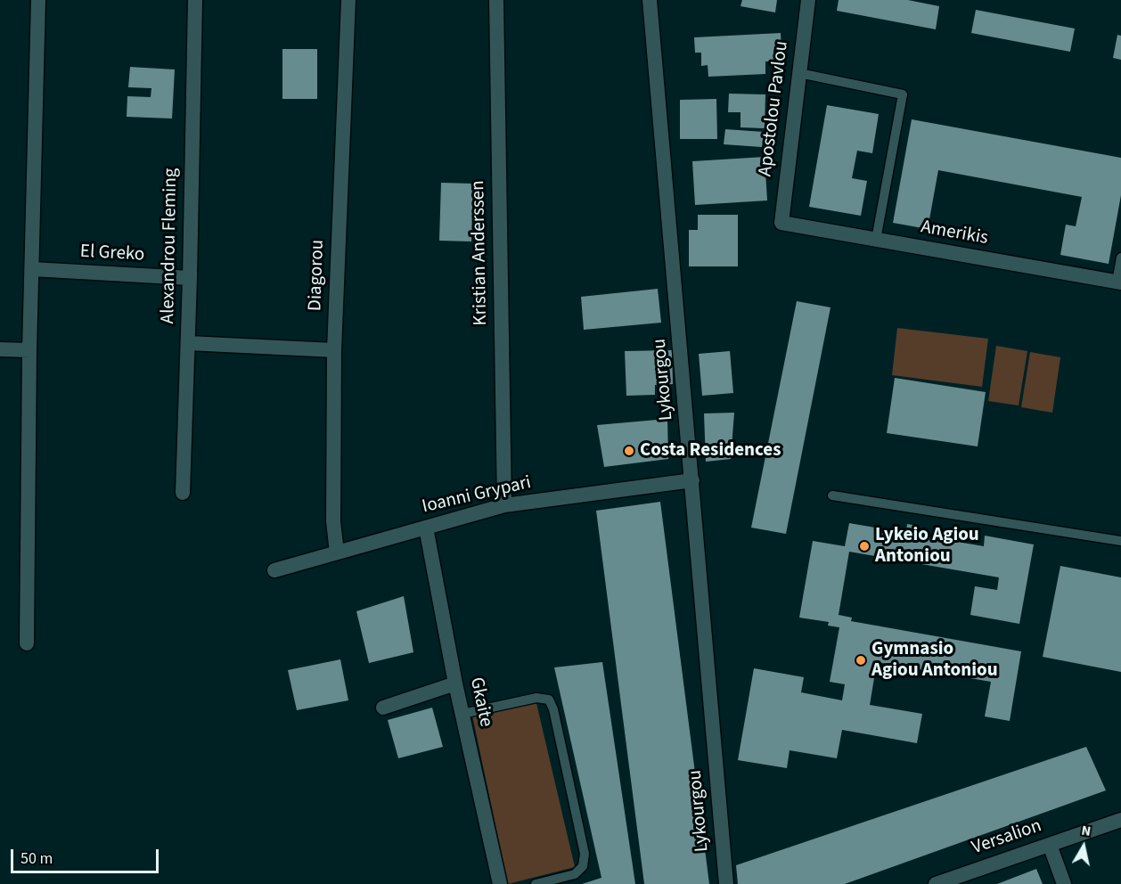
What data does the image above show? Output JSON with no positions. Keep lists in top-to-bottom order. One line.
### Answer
{"streets":{"street":["Apostolou Pavlou","Amerikis","Alexandrou Fleming","Kristian Anderssen","El Greko","Diagorou","Lykourgou","Ioanni Grypari","Gkaite","Versalion"]},"crossings":[["Apostolou Pavlou","Amerikis"],["Alexandrou Fleming","El Greko"],["Kristian Anderssen","Ioanni Grypari"],["Diagorou","Ioanni Grypari"],["Lykourgou","Ioanni Grypari"],["Ioanni Grypari","Gkaite"]],"places":["Costa Residences","Lykeio Agiou Antoniou","Gymnasio Agiou Antoniou"],"scale_bar":"50 m","north":"top"}
